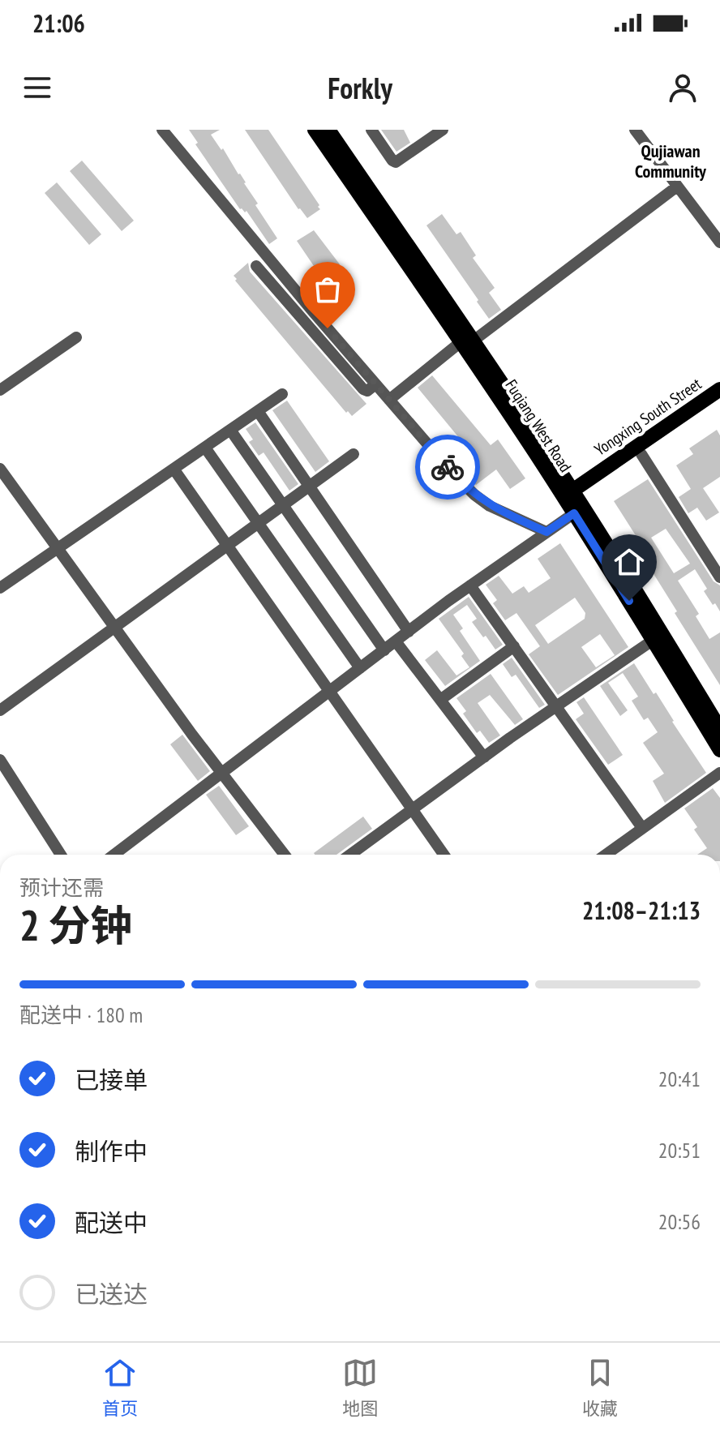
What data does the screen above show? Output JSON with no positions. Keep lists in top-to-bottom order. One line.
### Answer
{"streets":{"main road":["Yongxing South Street","Fuqiang West Road"]},"crossings":[["Yongxing South Street","Fuqiang West Road"]],"districts":["Qujiawan Community"],"page":{"status":"21:06","header":"Forkly","heading":["2 分钟","预计还需","21:08–21:13"],"bar":"配送中 · 180 m","list":[["已接单","20:41"],["制作中","20:51"],["配送中","20:56"],"已送达"],"tabs":["首页","地图","收藏"]}}
